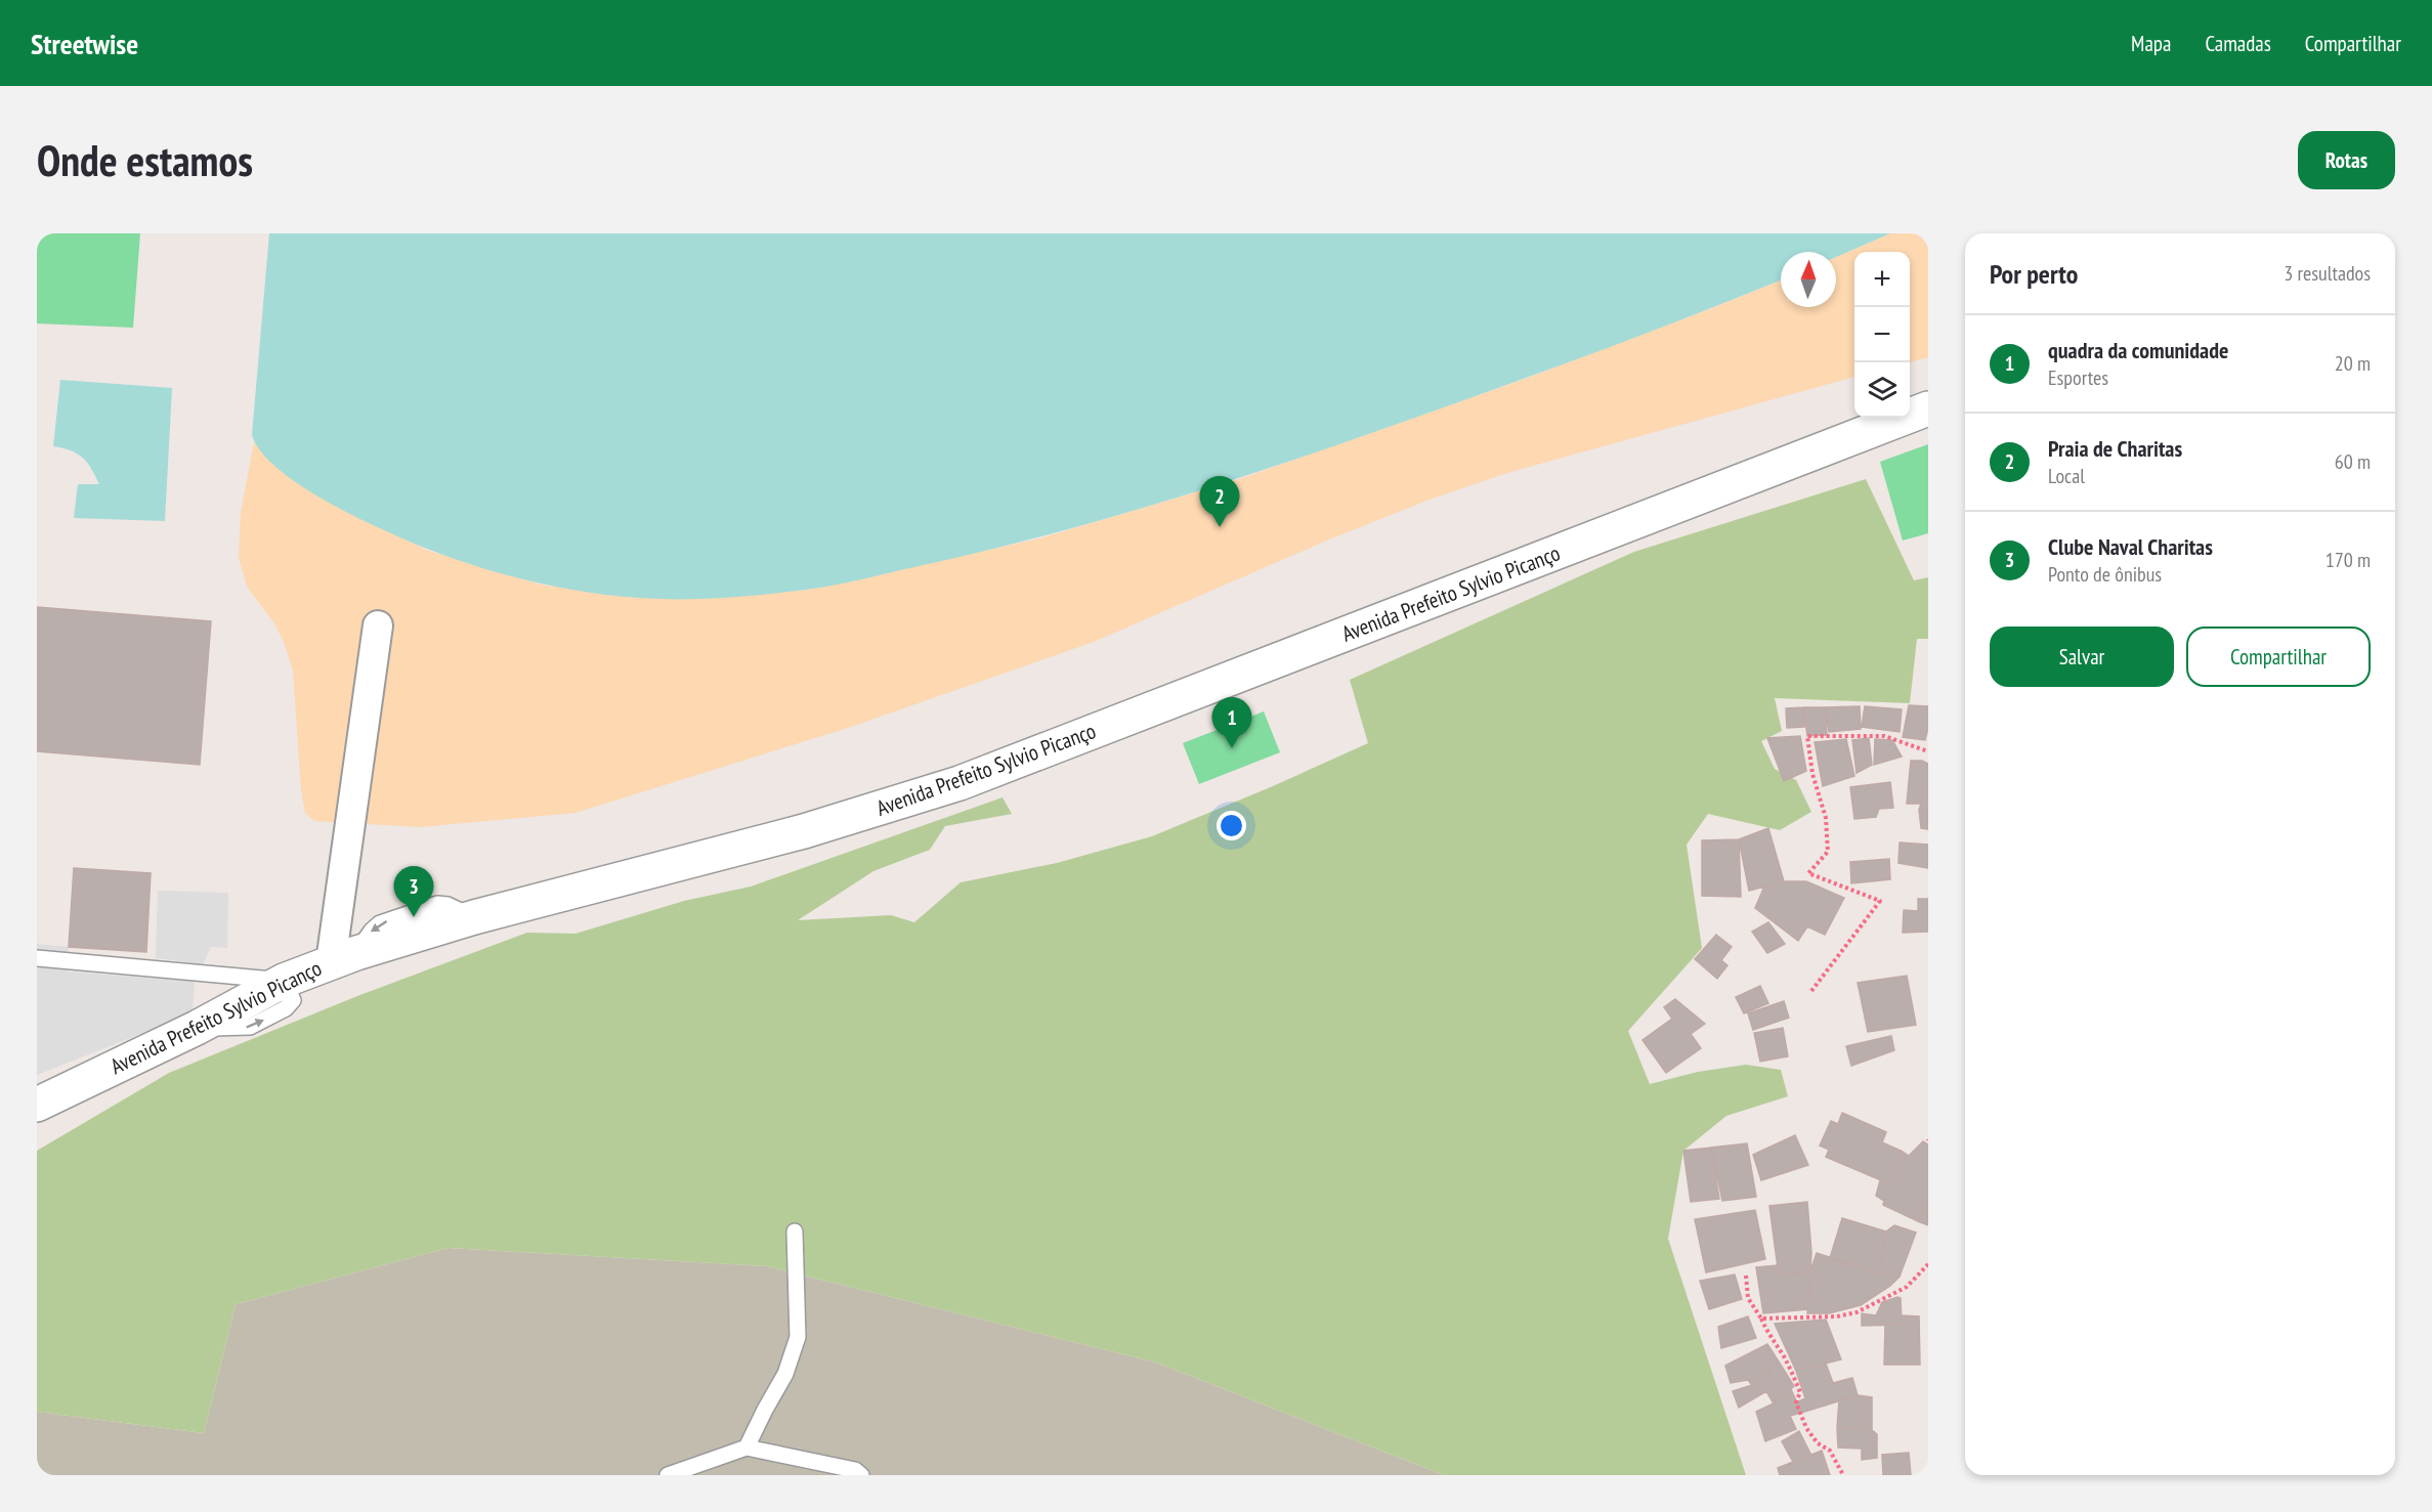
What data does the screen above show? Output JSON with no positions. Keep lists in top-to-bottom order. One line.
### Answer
{"streets":{"street":["Avenida Prefeito Sylvio Picanço"]},"north":"top","page":{"header":"Streetwise","nav":["Mapa","Camadas","Compartilhar"],"buttons":["Rotas",["Salvar","Compartilhar"]],"title":"Onde estamos","heading":["Por perto","3 resultados"],"map_buttons":["+","−"],"list":[{"mark":"1","name":"quadra da comunidade","note":"Esportes","value":"20 m"},{"mark":"2","name":"Praia de Charitas","note":"Local","value":"60 m"},{"mark":"3","name":"Clube Naval Charitas","note":"Ponto de ônibus","value":"170 m"}],"pins":["2","1","3"]}}
